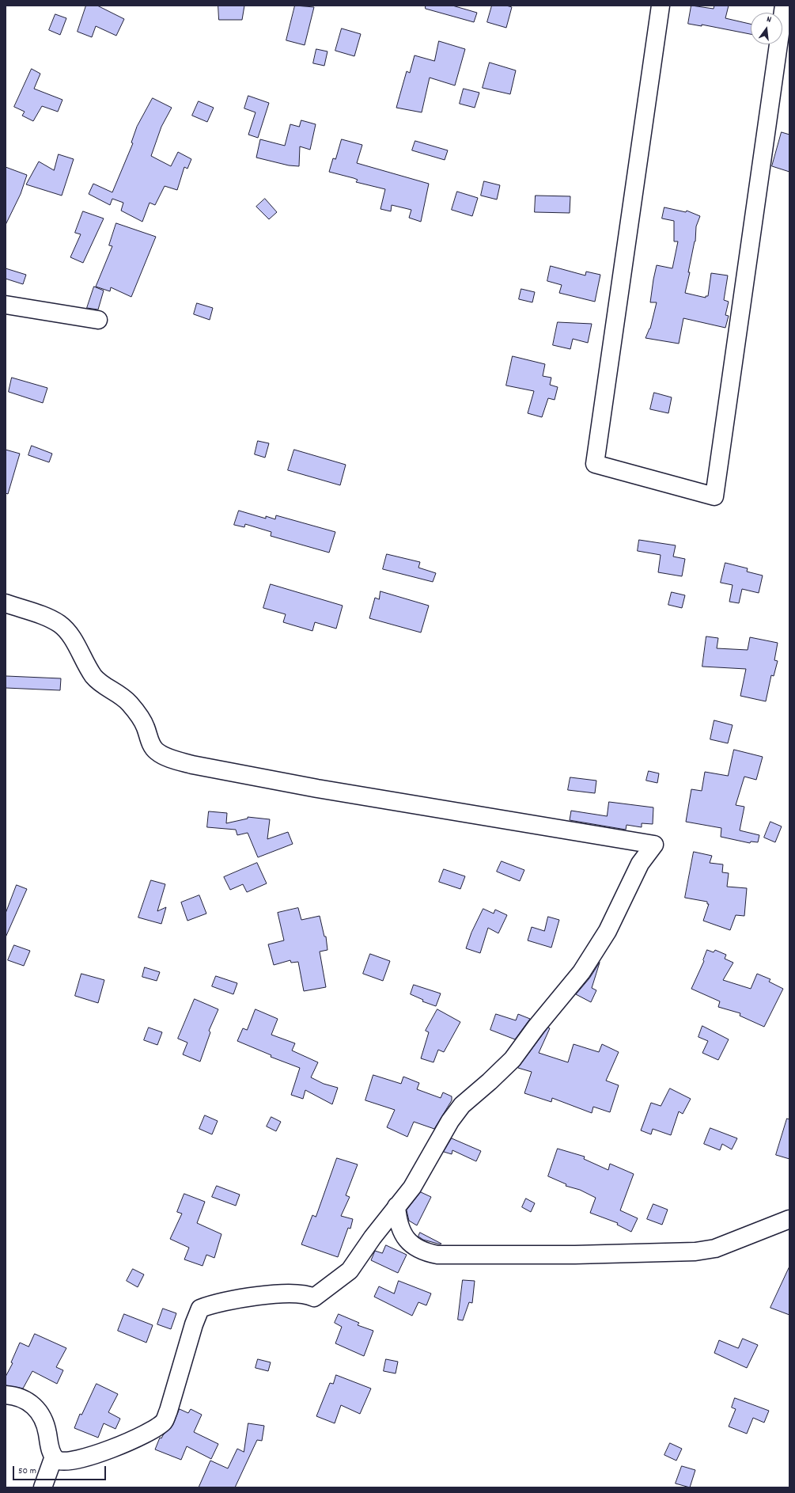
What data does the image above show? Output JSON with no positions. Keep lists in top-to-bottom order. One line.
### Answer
{"scale_bar":"50 m","north":"top"}
